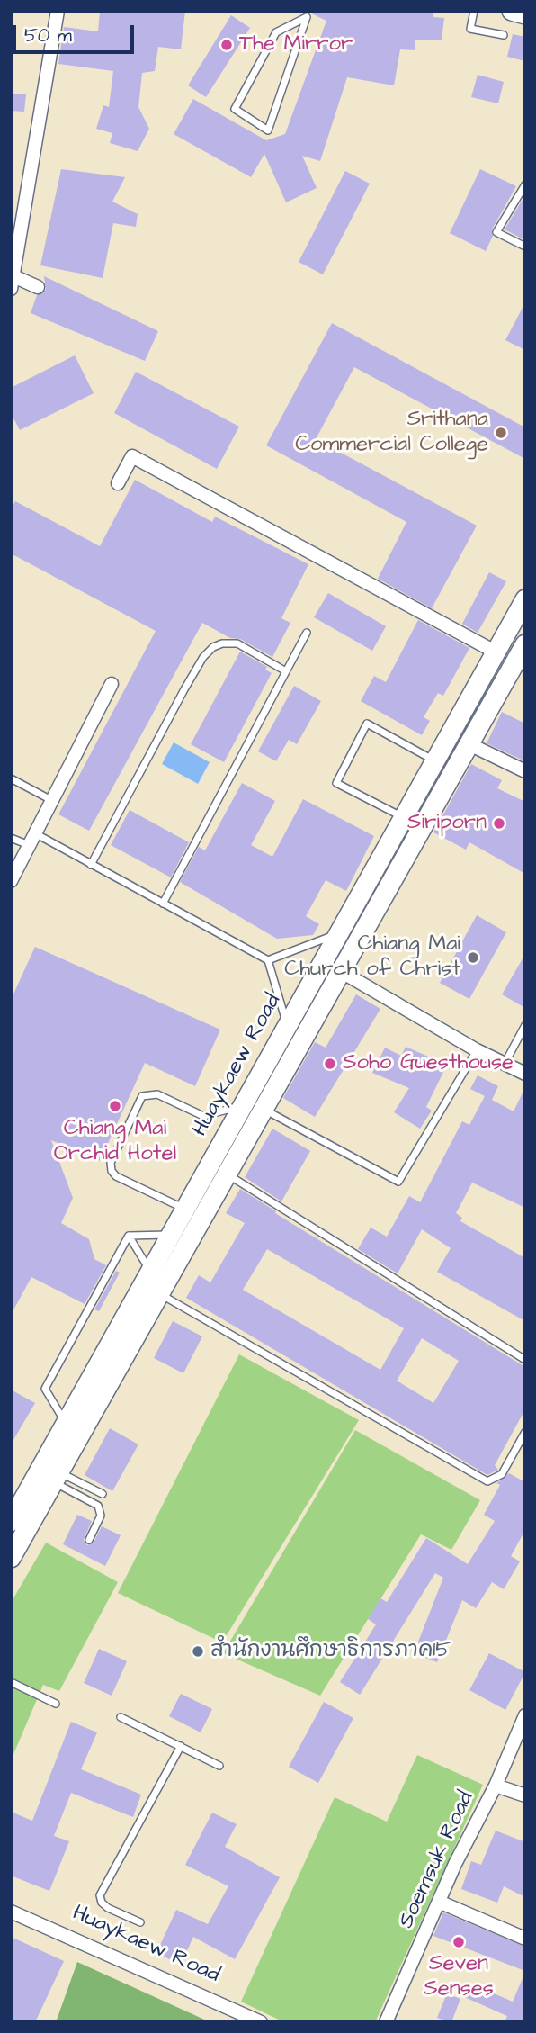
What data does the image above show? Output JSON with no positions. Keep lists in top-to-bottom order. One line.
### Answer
{"streets":{"main road":["Huaykaew Road"],"street":["Soemsuk Road"]},"places":["The Mirror","Srithana Commercial College","Siriporn","Chiang Mai Church of Christ","Soho Guesthouse","Chiang Mai Orchid Hotel","สำนักงานศึกษาธิการภาค15","Seven Senses"],"scale_bar":"50 m"}
